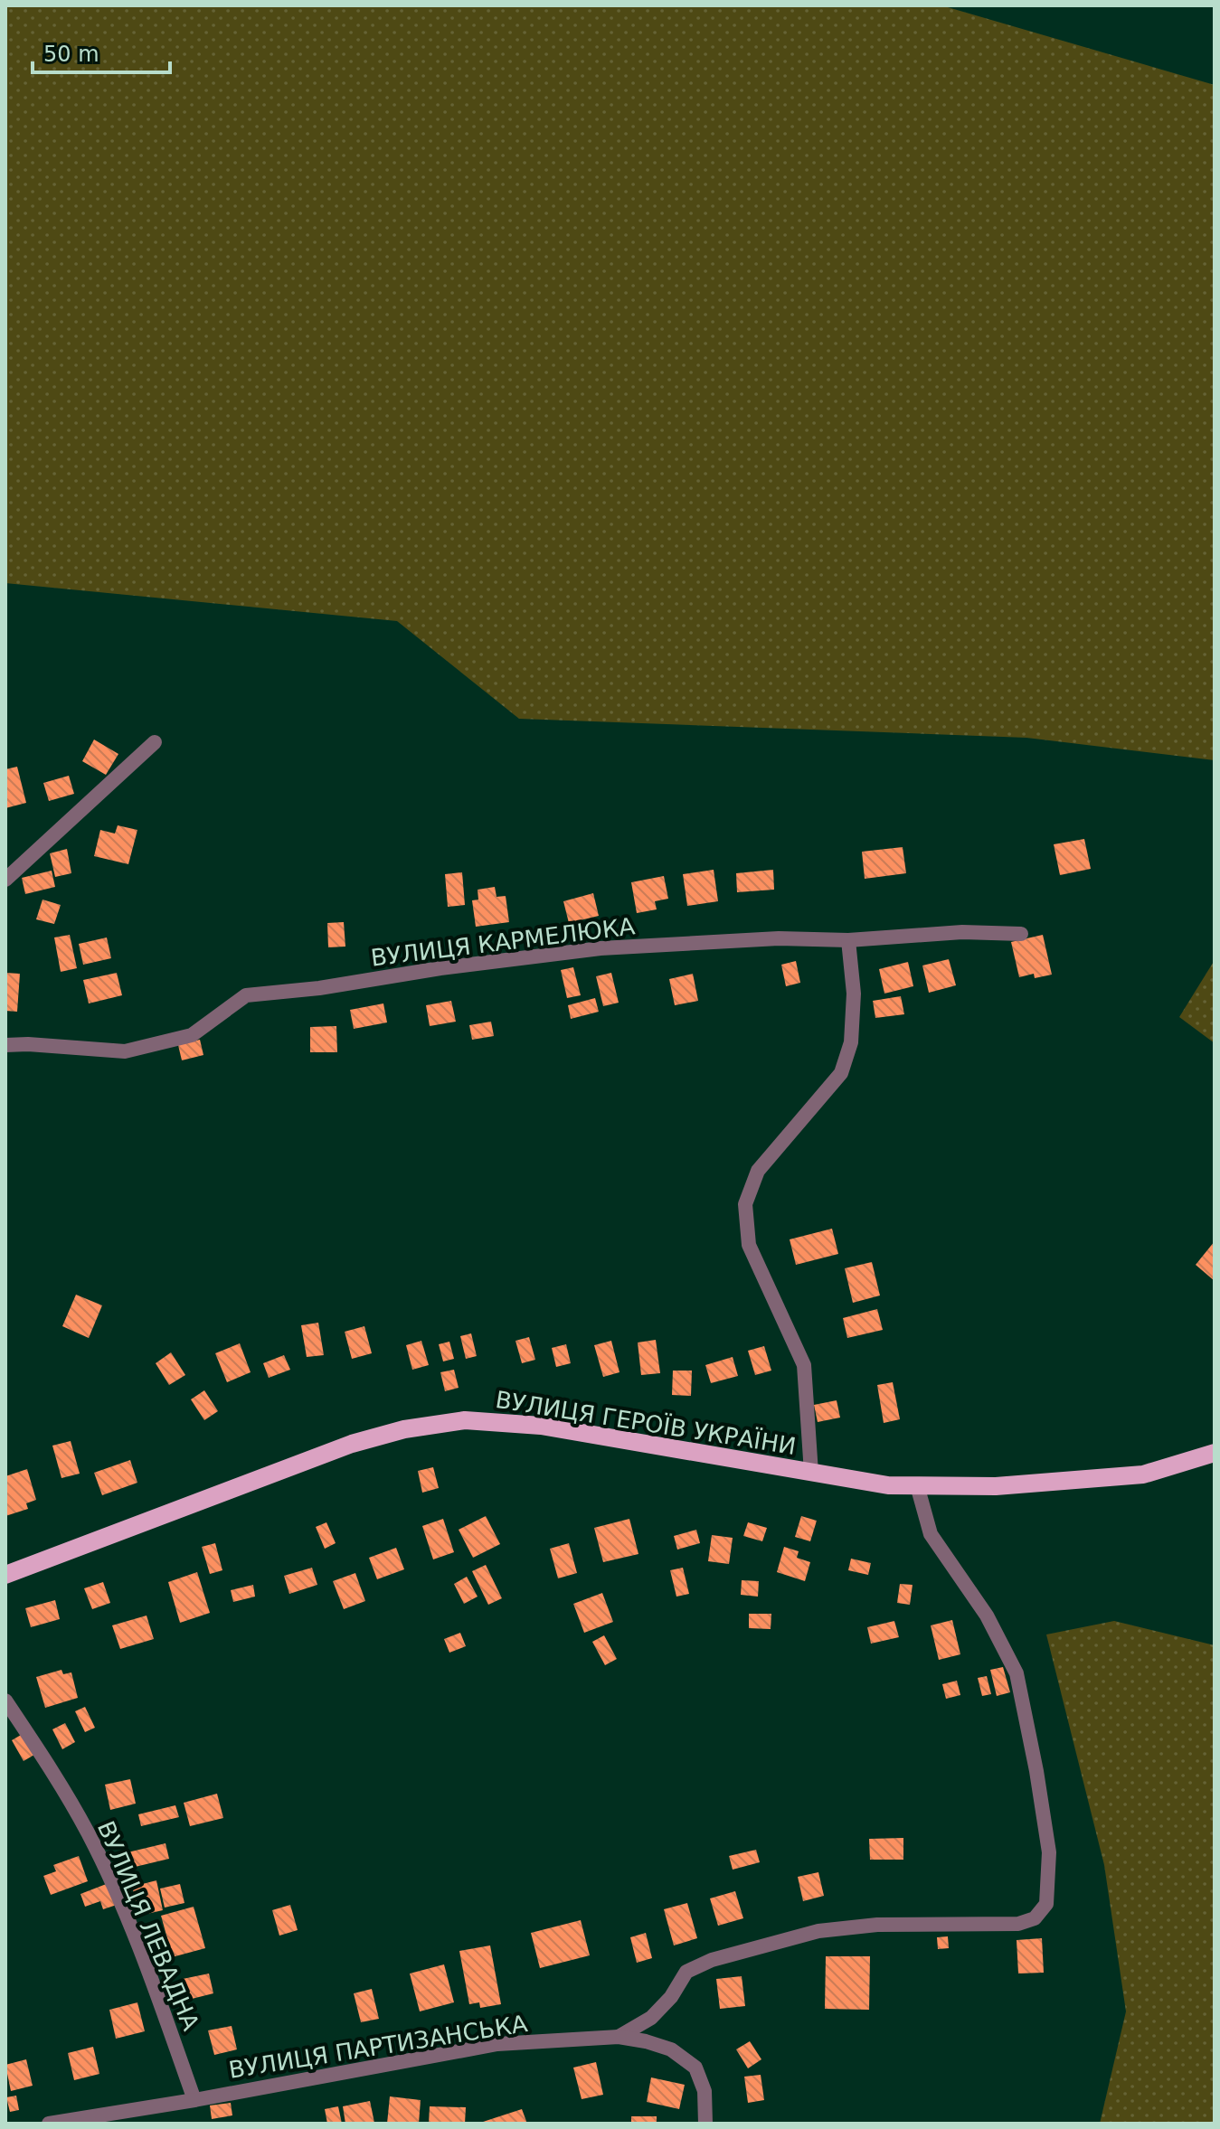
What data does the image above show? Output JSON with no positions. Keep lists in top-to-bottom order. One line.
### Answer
{"streets":{"main road":["ВУЛИЦЯ ГЕРОЇВ УКРАЇНИ"],"street":["ВУЛИЦЯ КАРМЕЛЮКА","ВУЛИЦЯ ЛЕВАДНА","ВУЛИЦЯ ПАРТИЗАНСЬКА"]},"crossings":[["ВУЛИЦЯ ЛЕВАДНА","ВУЛИЦЯ ПАРТИЗАНСЬКА"]],"scale_bar":"50 m"}
